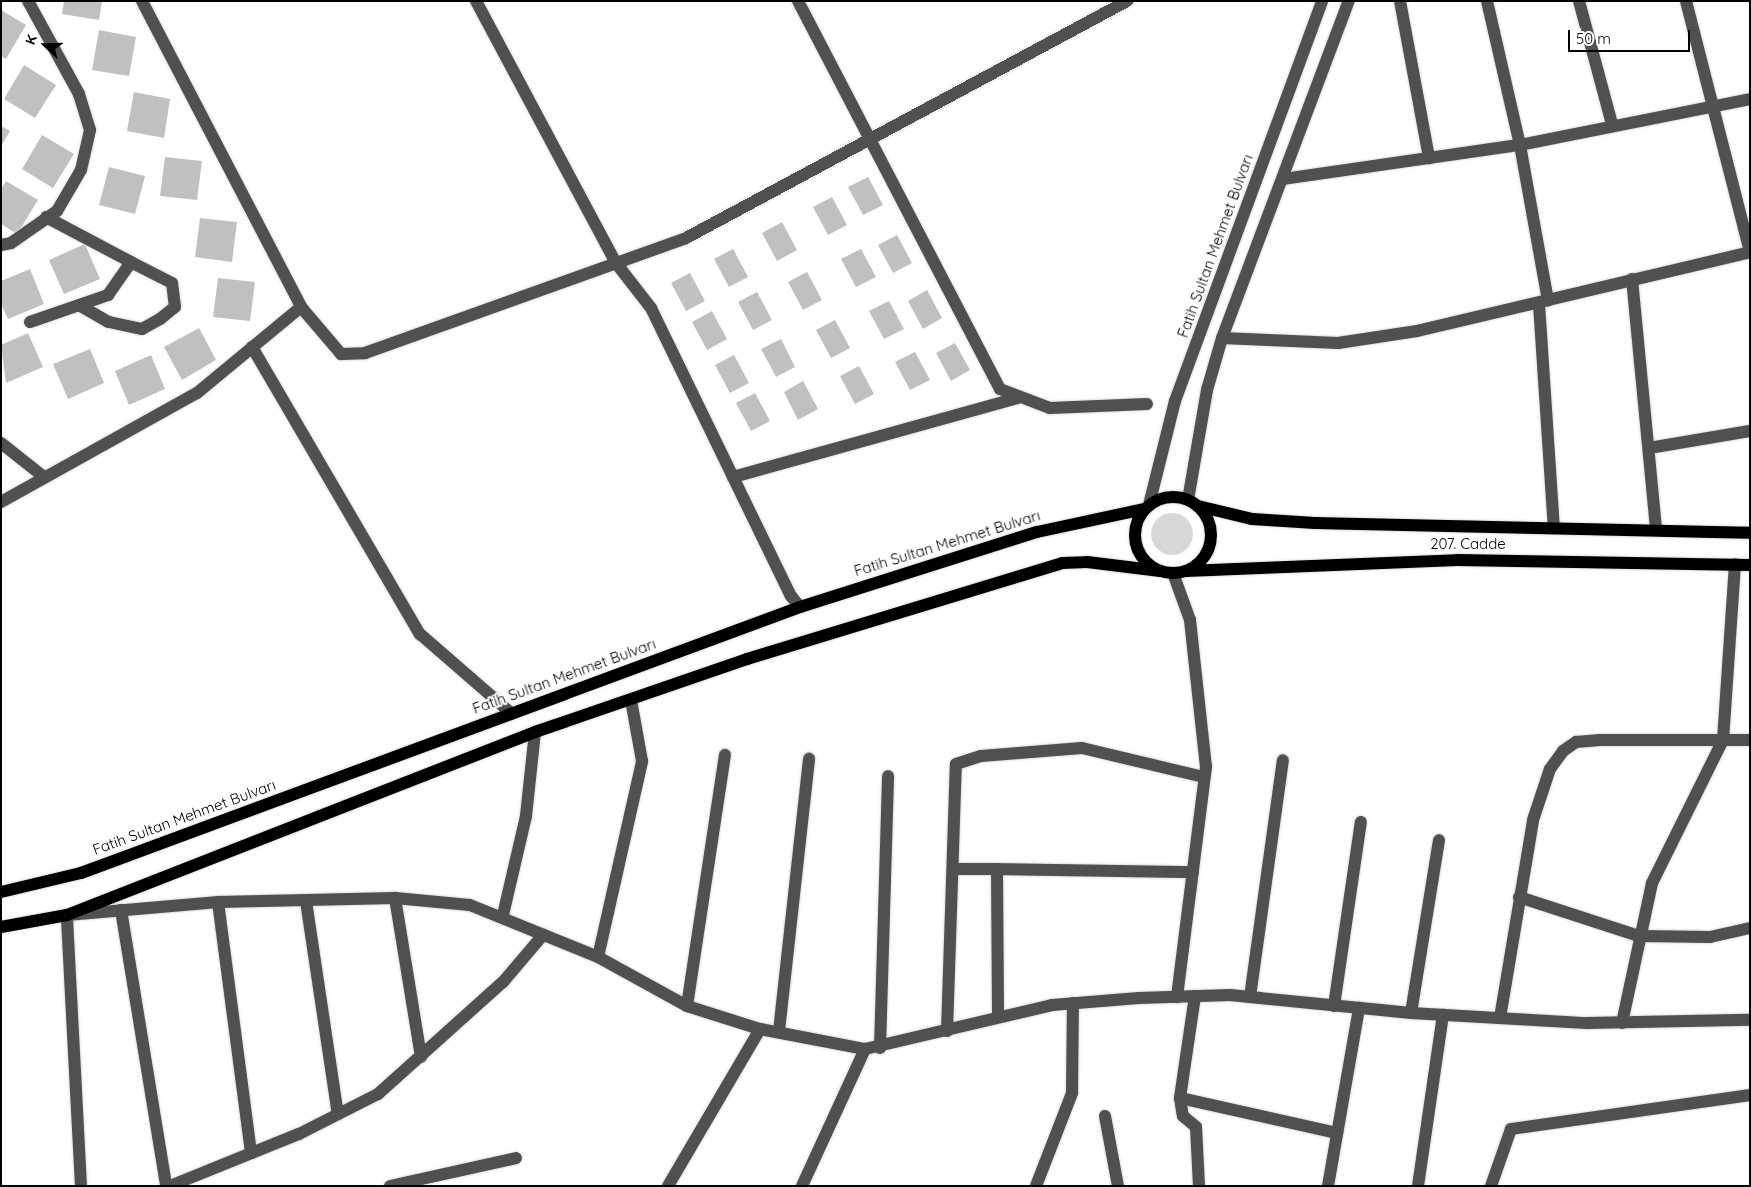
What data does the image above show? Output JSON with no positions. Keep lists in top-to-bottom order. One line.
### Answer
{"streets":{"main road":["Fatih Sultan Mehmet Bulvarı","207. Cadde"]},"crossings":[["Fatih Sultan Mehmet Bulvarı","207. Cadde"]],"scale_bar":"50 m","north":"left"}
